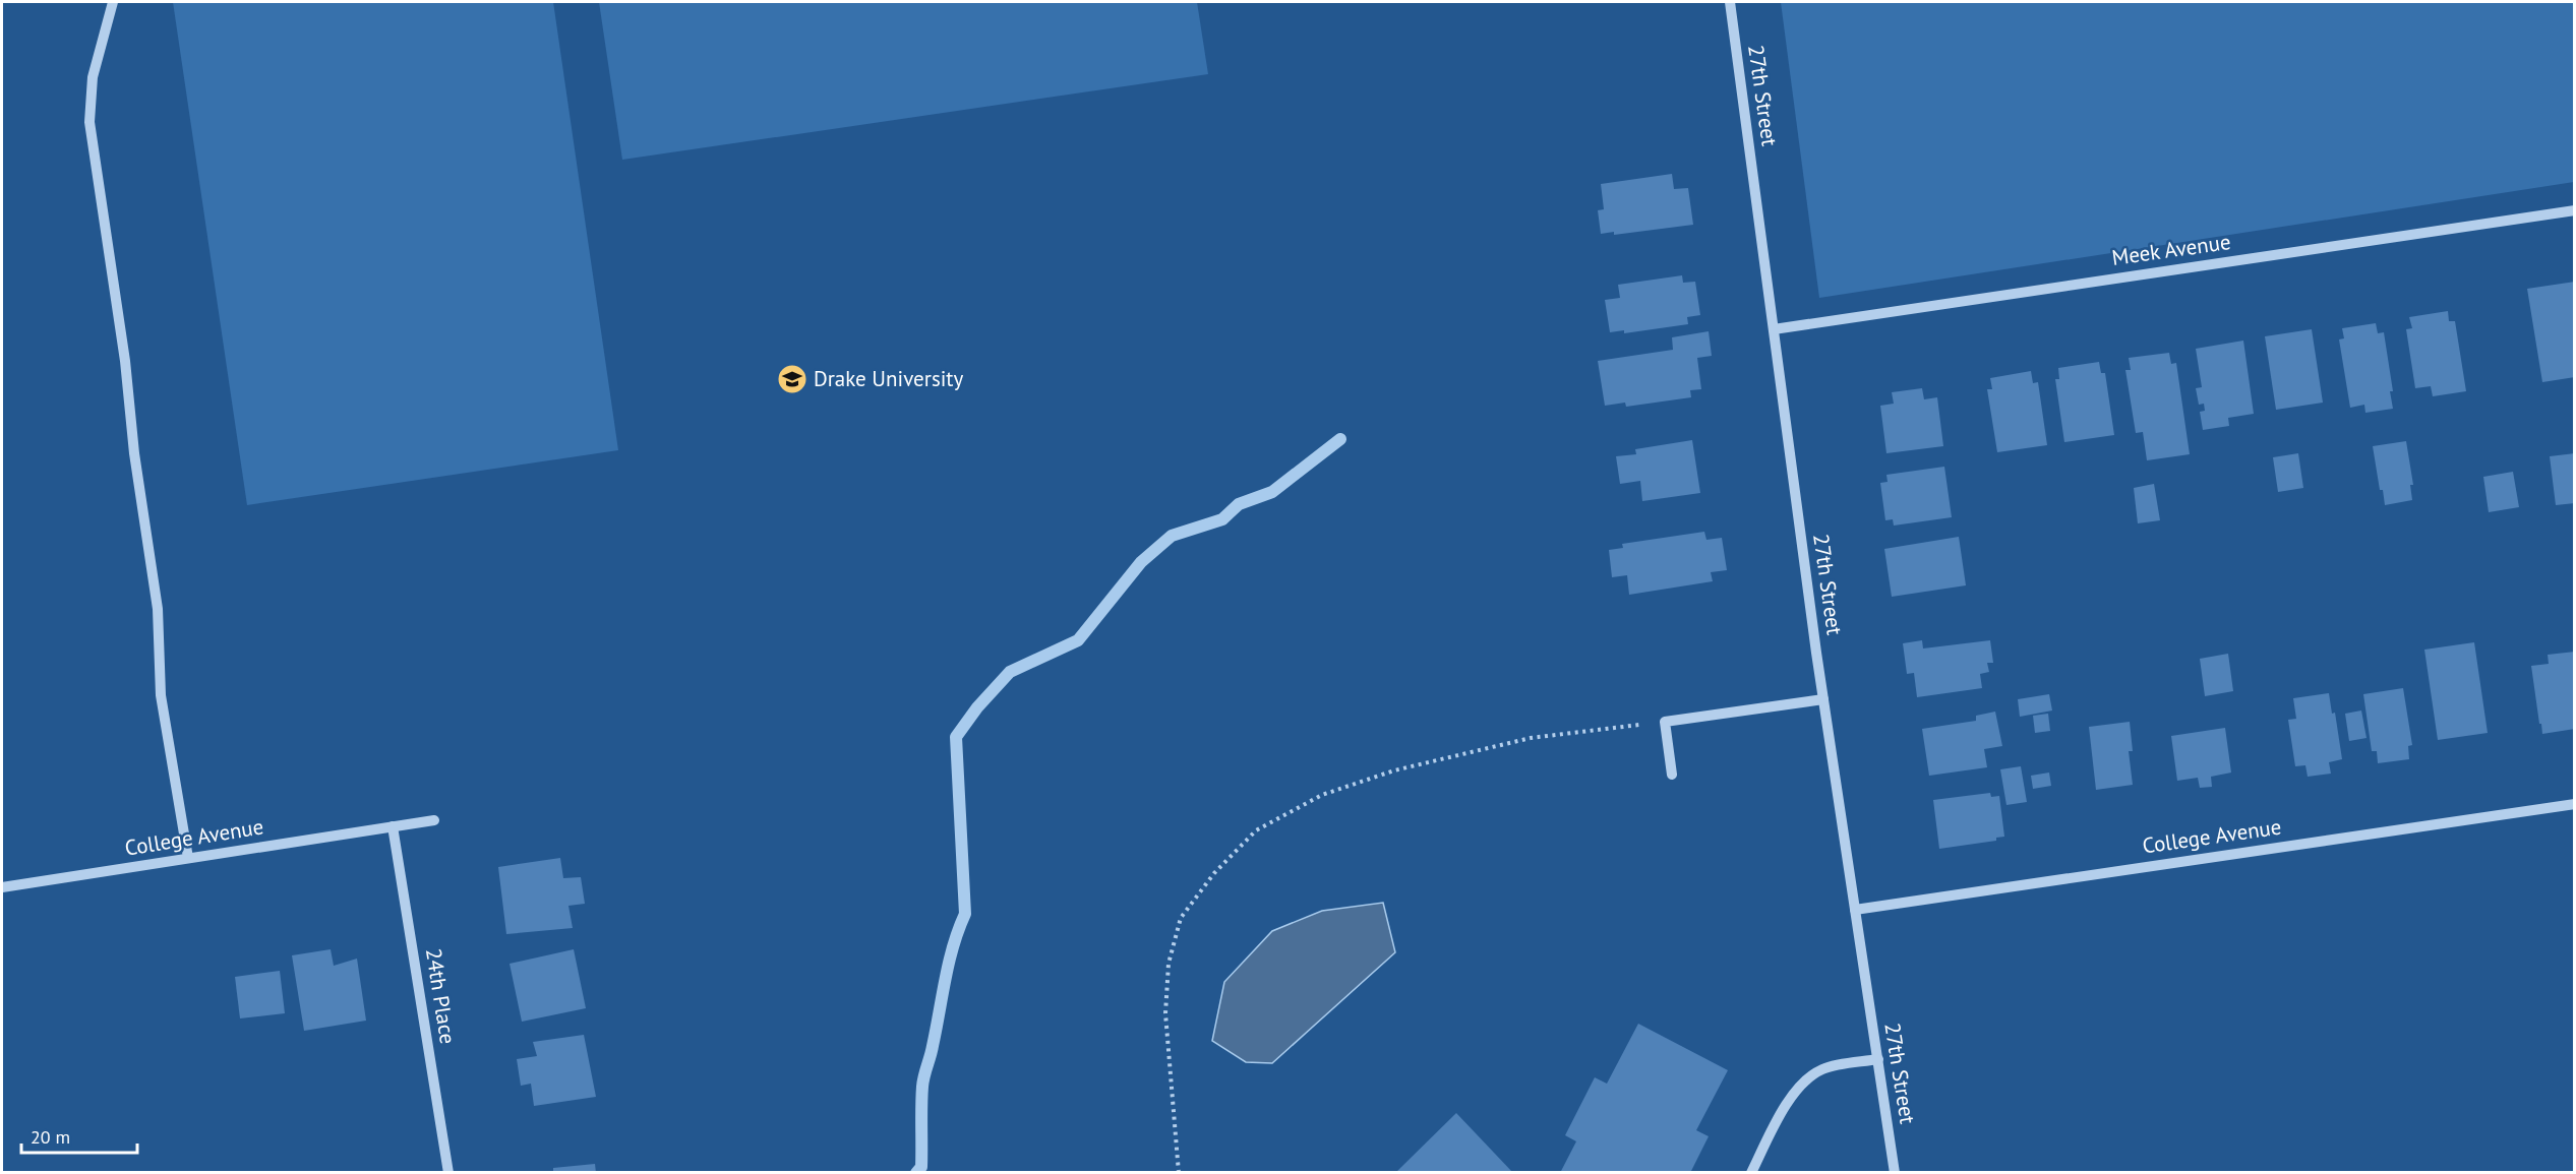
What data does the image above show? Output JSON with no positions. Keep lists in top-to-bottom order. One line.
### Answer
{"streets":{"street":["27th Street","Meek Avenue","College Avenue","24th Place"]},"crossings":[["27th Street","Meek Avenue"],["27th Street","College Avenue"],["College Avenue","24th Place"]],"places":{"school or university":["Drake University"]},"scale_bar":"20 m"}
